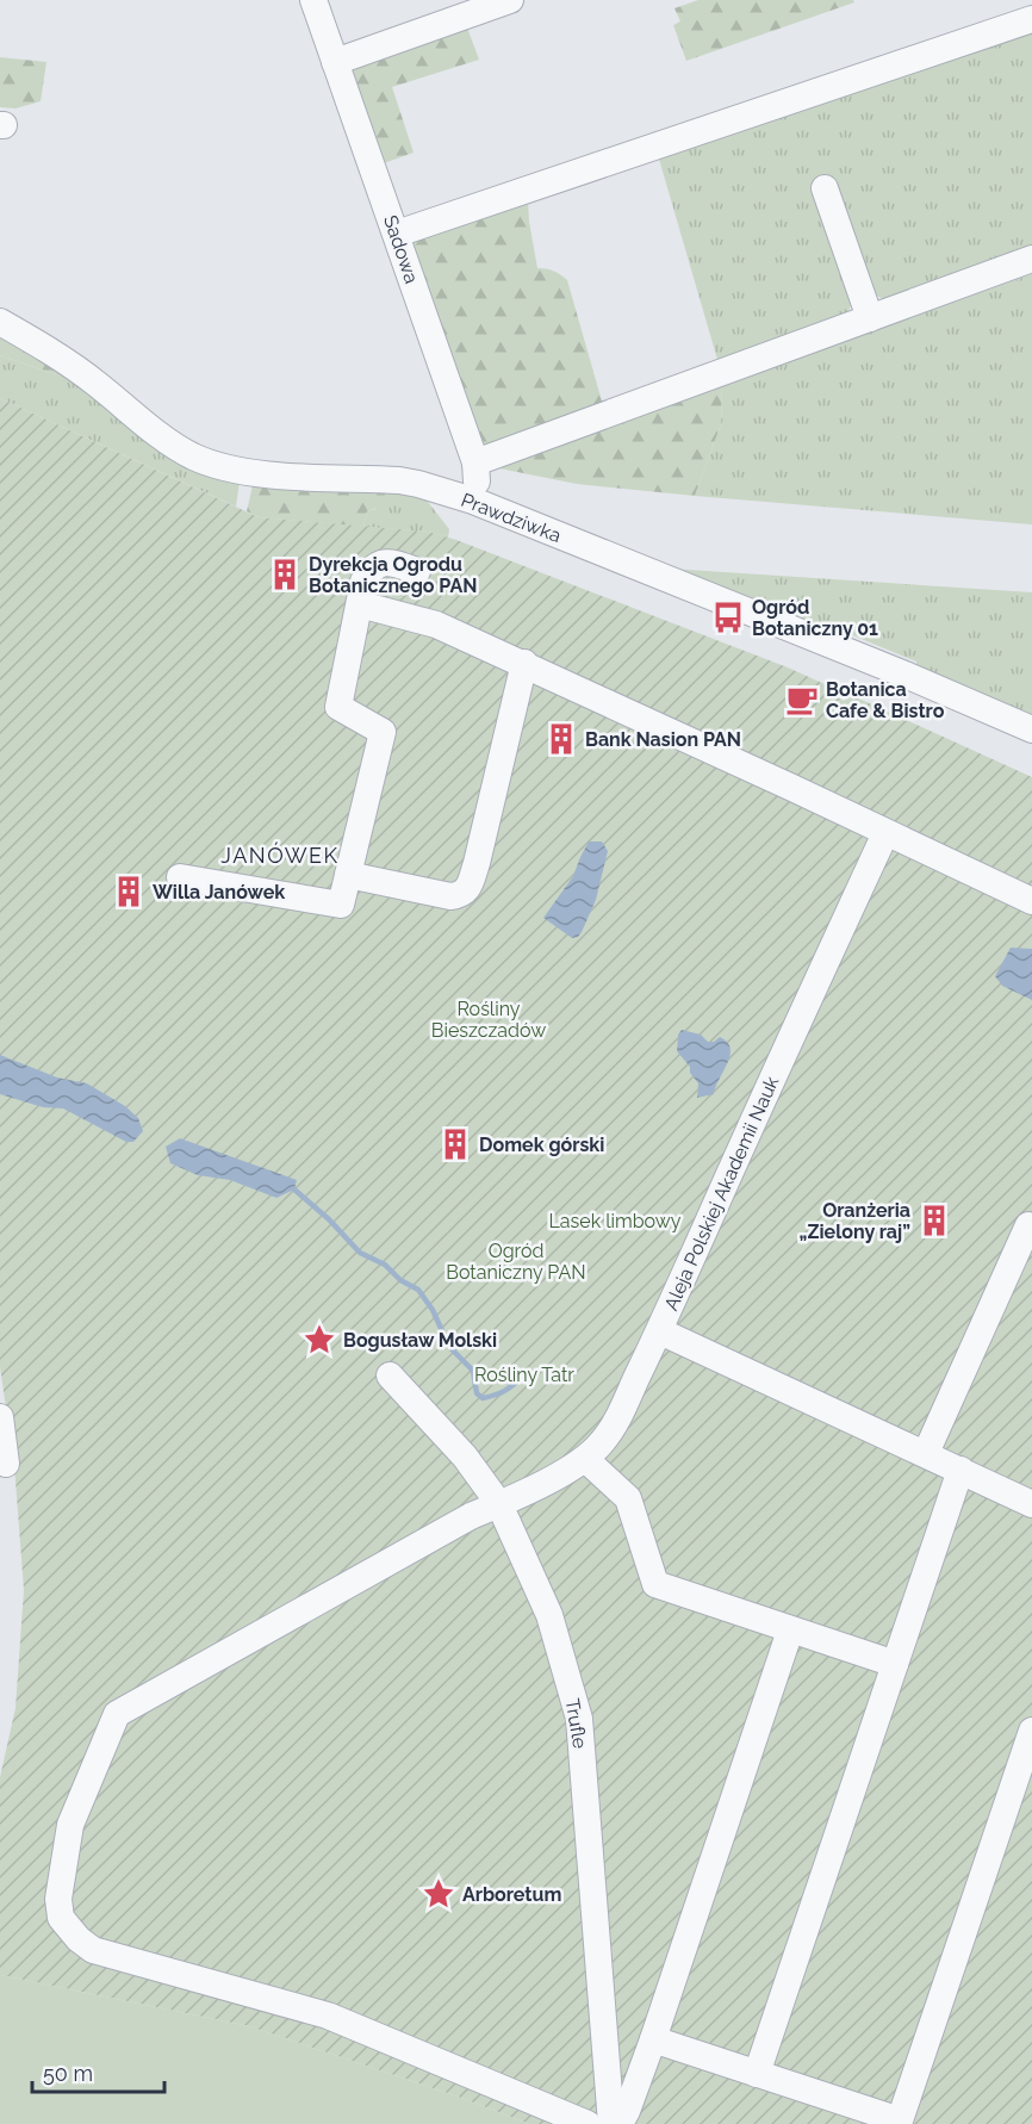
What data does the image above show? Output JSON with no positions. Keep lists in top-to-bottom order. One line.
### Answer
{"streets":{"street":["Sadowa","Prawdziwka","Aleja Polskiej Akademii Nauk","Trufle"]},"crossings":[["Sadowa","Prawdziwka"],["Aleja Polskiej Akademii Nauk","Trufle"]],"districts":["JANÓWEK"],"parks":["Rośliny Bieszczadów","Lasek limbowy","Ogród Botaniczny PAN","Rośliny Tatr"],"places":{"building":["Dyrekcja Ogrodu Botanicznego PAN","Bank Nasion PAN","Willa Janówek","Domek górski","Oranżeria „Zielony raj”"],"bus stop":["Ogród Botaniczny 01"],"cafe":["Botanica Cafe & Bistro"],"place":["Bogusław Molski","Arboretum"]},"scale_bar":"50 m"}
